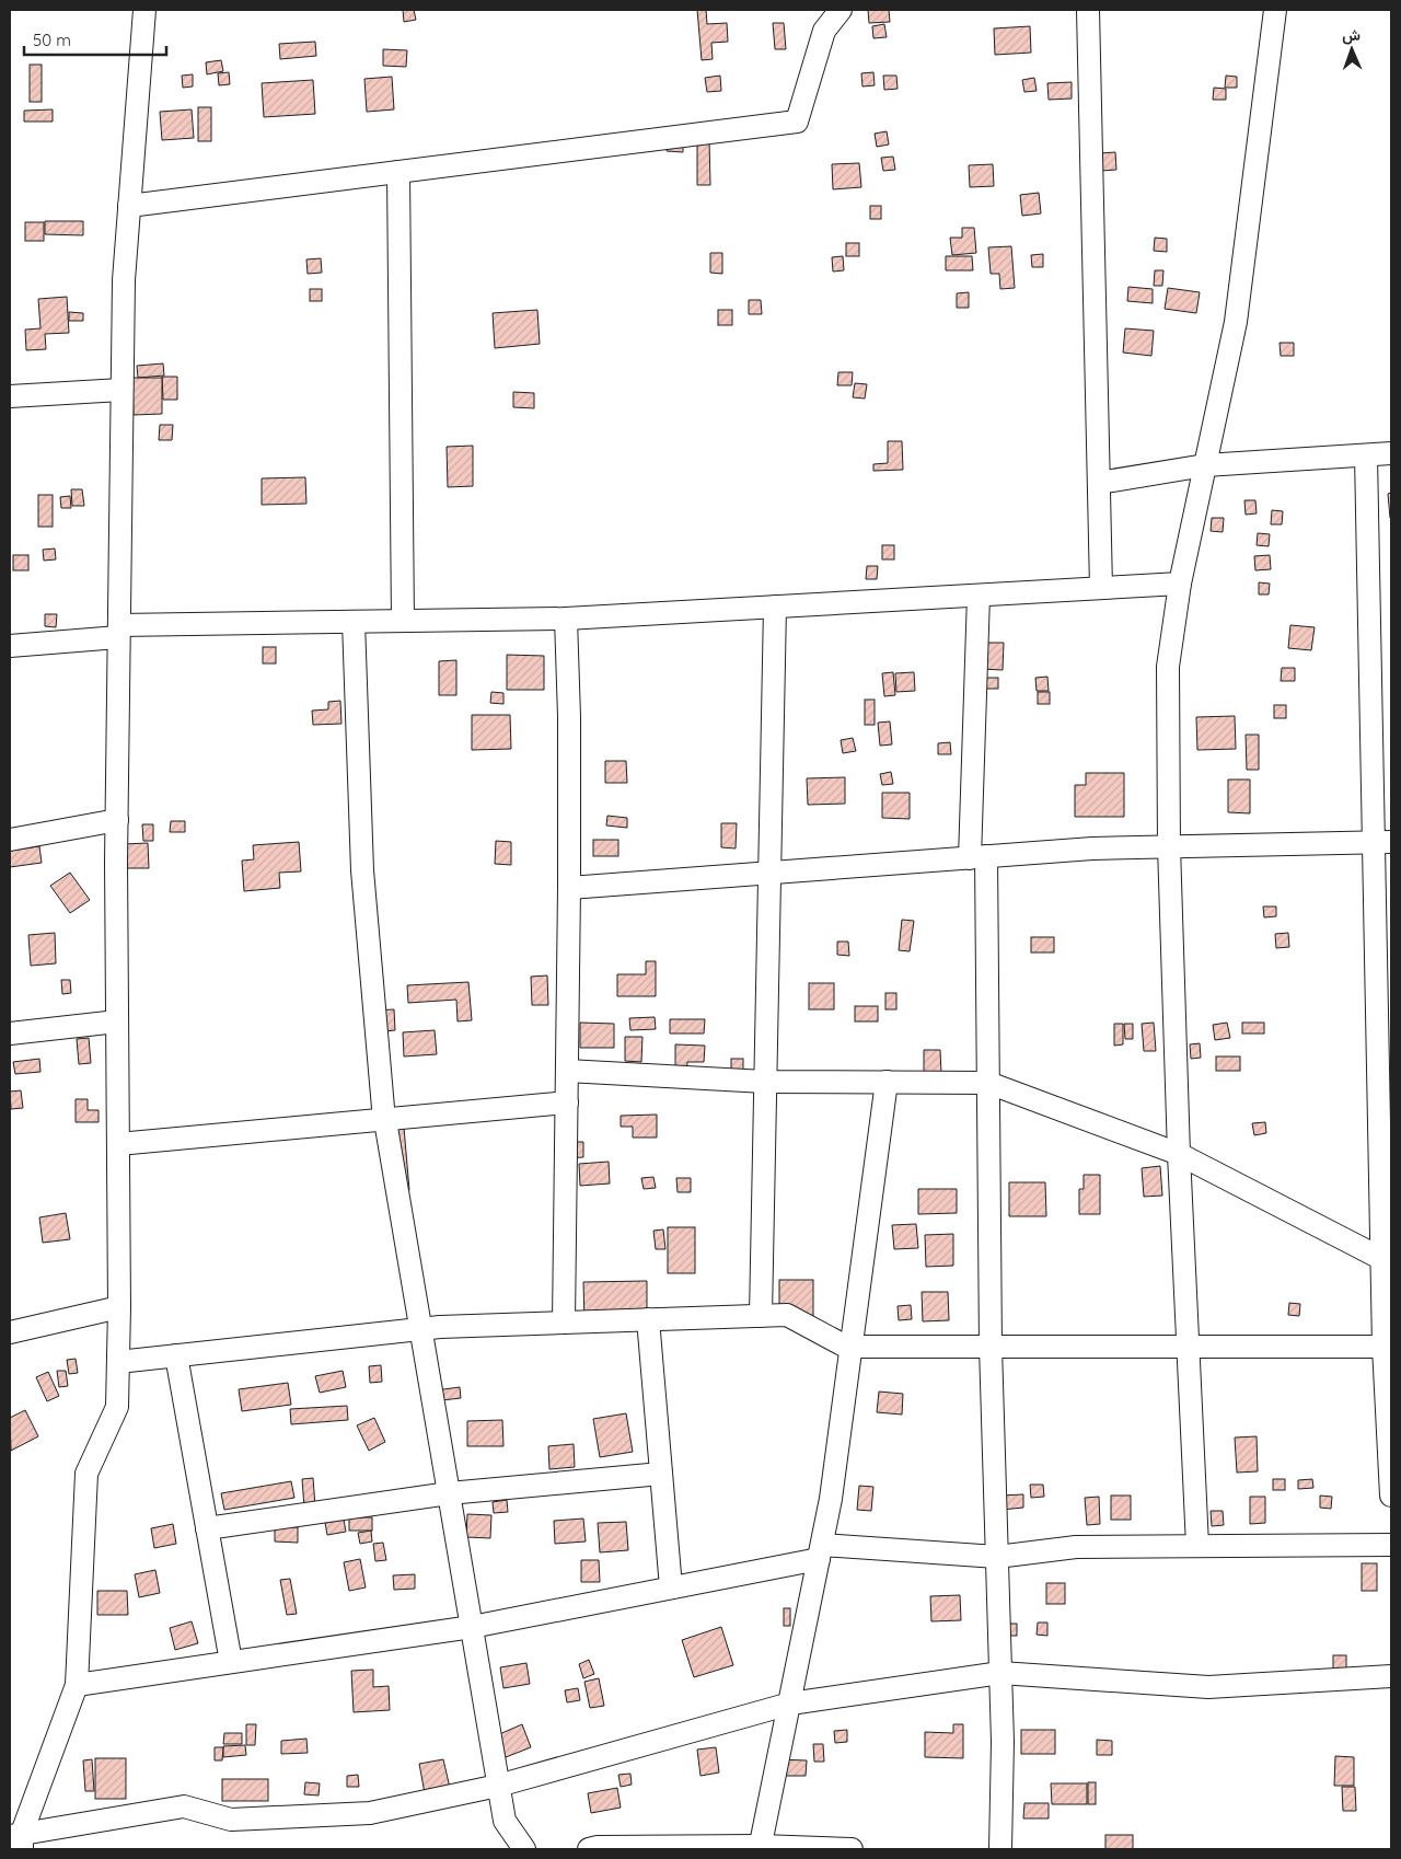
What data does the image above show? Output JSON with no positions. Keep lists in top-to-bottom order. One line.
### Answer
{"scale_bar":"50 m","north":"top"}
